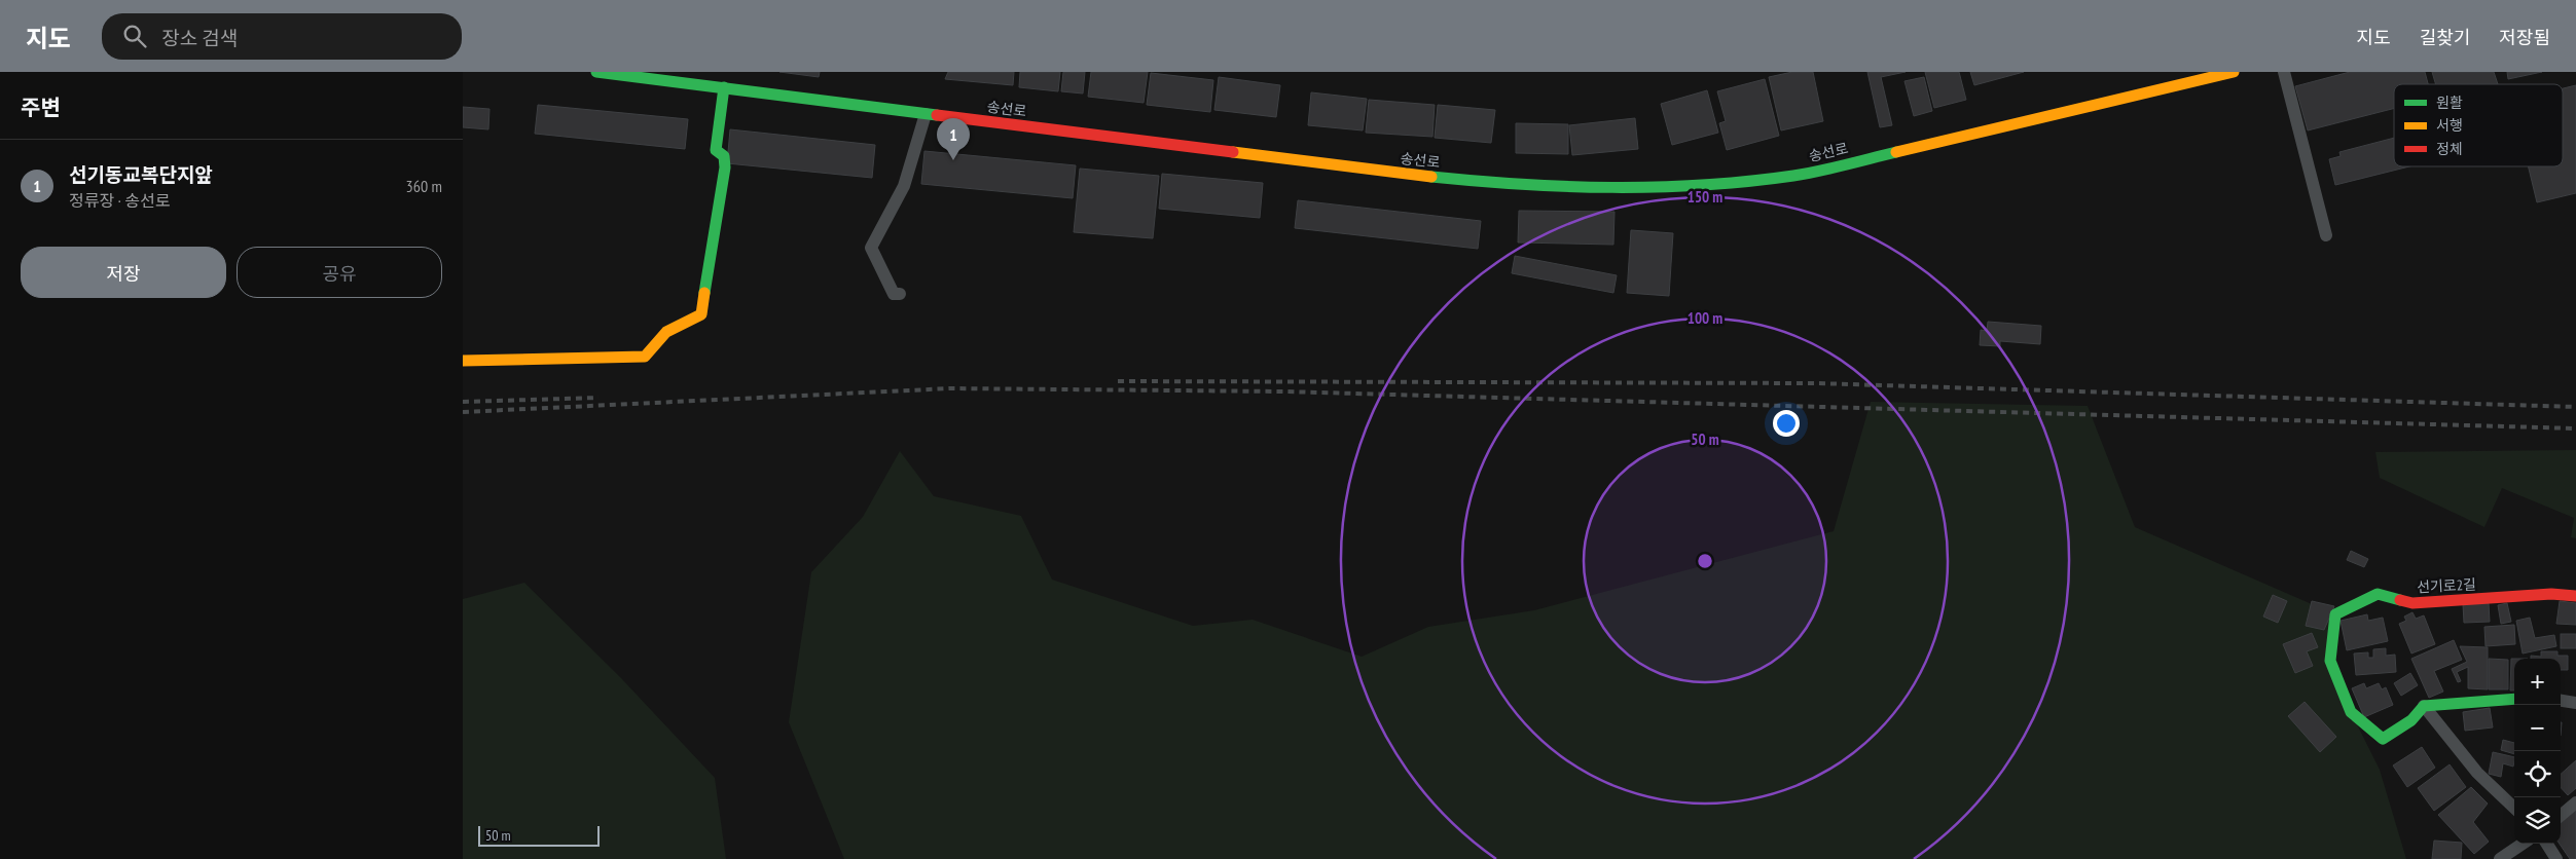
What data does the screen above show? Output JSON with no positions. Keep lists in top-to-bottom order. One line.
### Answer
{"streets":{"main road":["송선로","선기로2길"]},"legend":["원활","서행","정체"],"scale_bar":"50 m","page":{"header":"지도","search":"장소 검색","nav":["지도","길찾기","저장됨"],"heading":"주변","pins":"1","list":[{"mark":"1","name":"선기동교복단지앞","note":"정류장 · 송선로","value":"360 m"}],"buttons":["저장","공유"],"map_buttons":["+","−"],"scale":"50 m"},"rings":["150 m","100 m","50 m"]}
